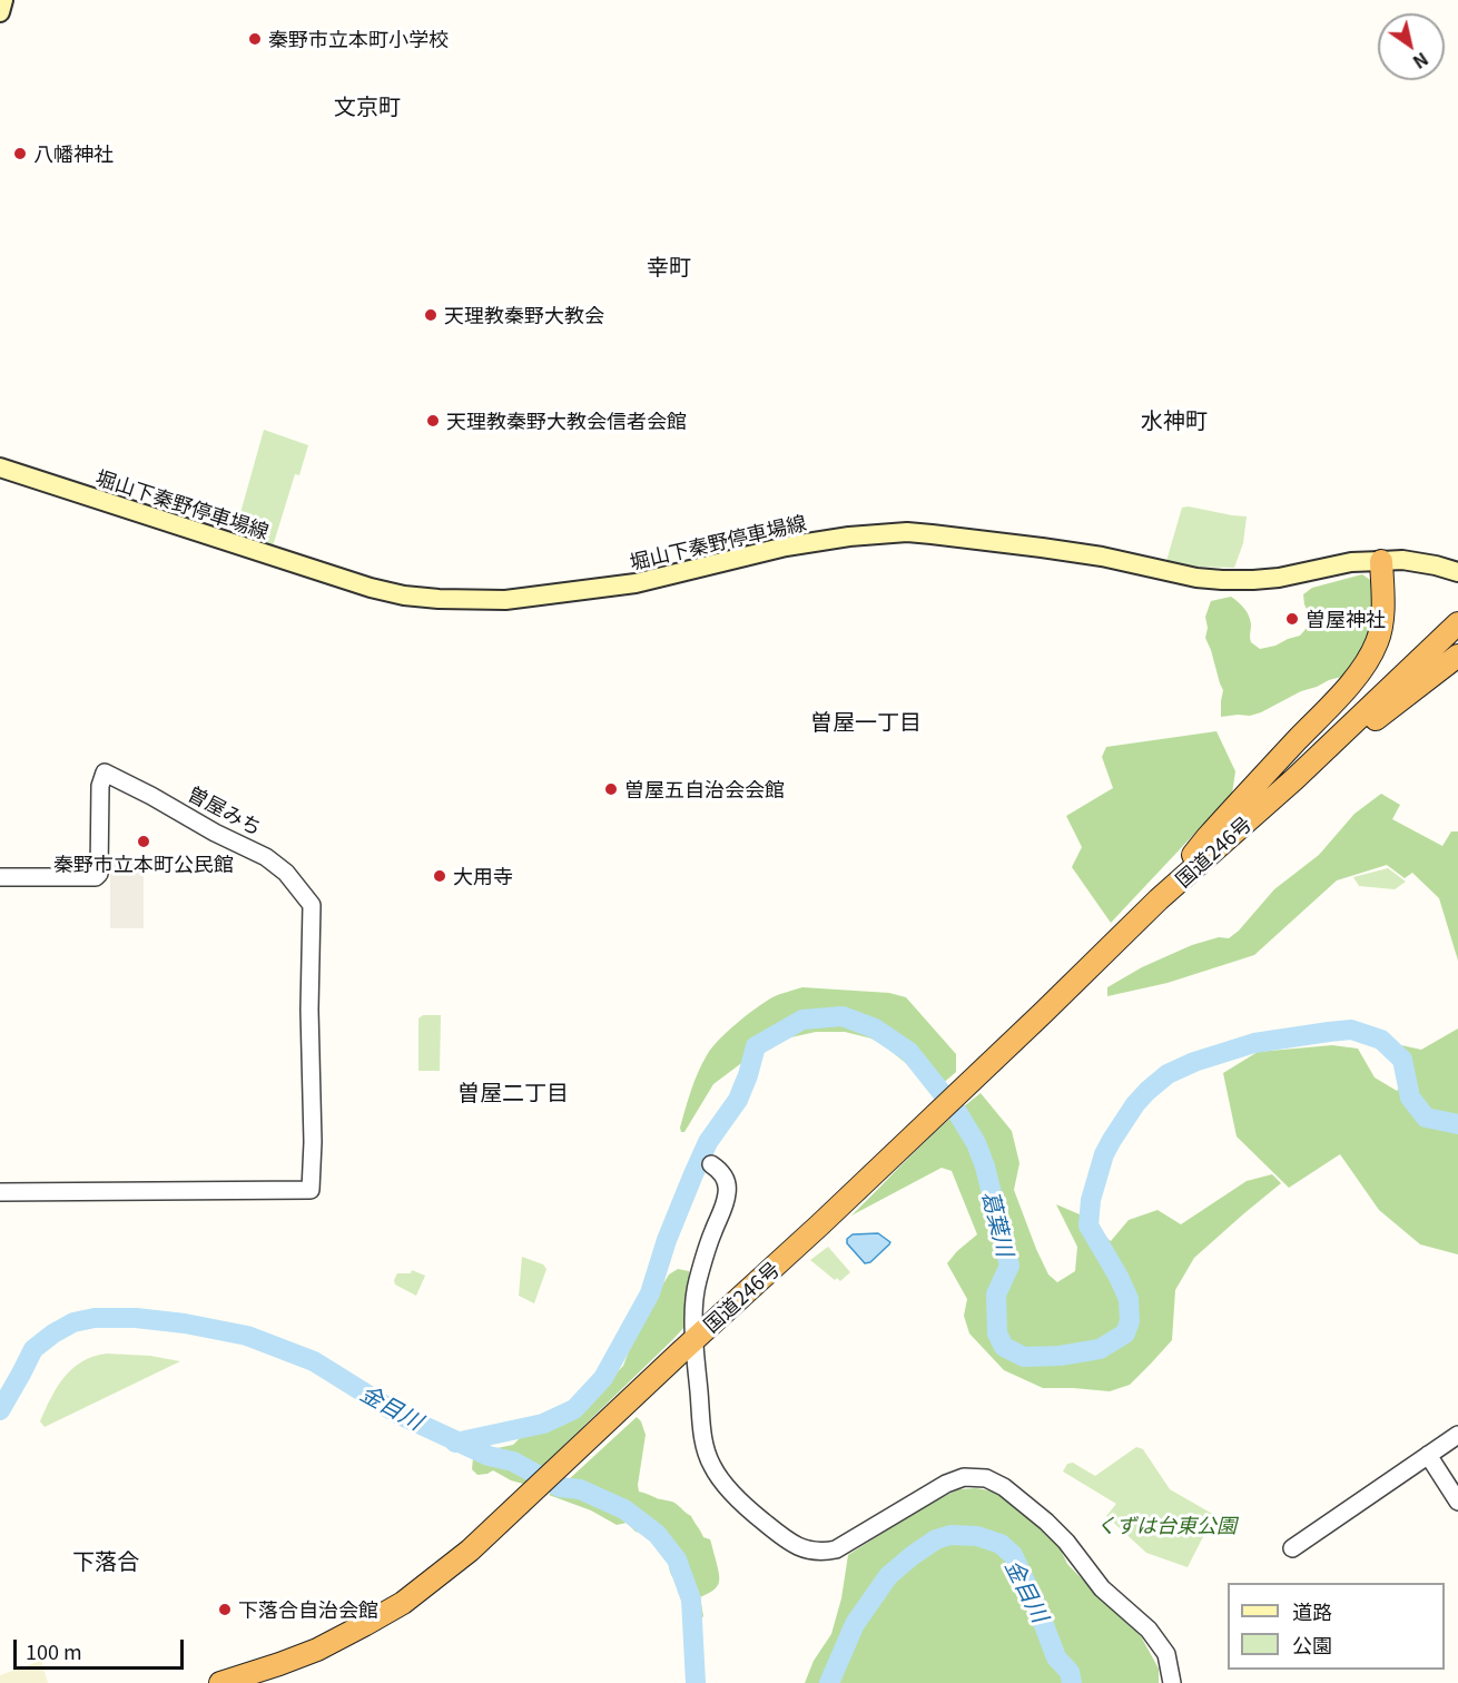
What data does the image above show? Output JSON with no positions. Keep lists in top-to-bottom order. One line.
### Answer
{"streets":{"highway":["国道246号"],"main road":["堀山下秦野停車場線"],"street":["曽屋みち"]},"districts":["文京町","幸町","水神町","曽屋一丁目","曽屋二丁目","下落合"],"water":["葛葉川","金目川"],"parks":["くずは台東公園"],"places":["秦野市立本町小学校","八幡神社","天理教秦野大教会","天理教秦野大教会信者会館","曽屋神社","曽屋五自治会会館","秦野市立本町公民館","大用寺","下落合自治会館"],"legend":["道路","公園"],"scale_bar":"100 m","north":"bottom right"}
